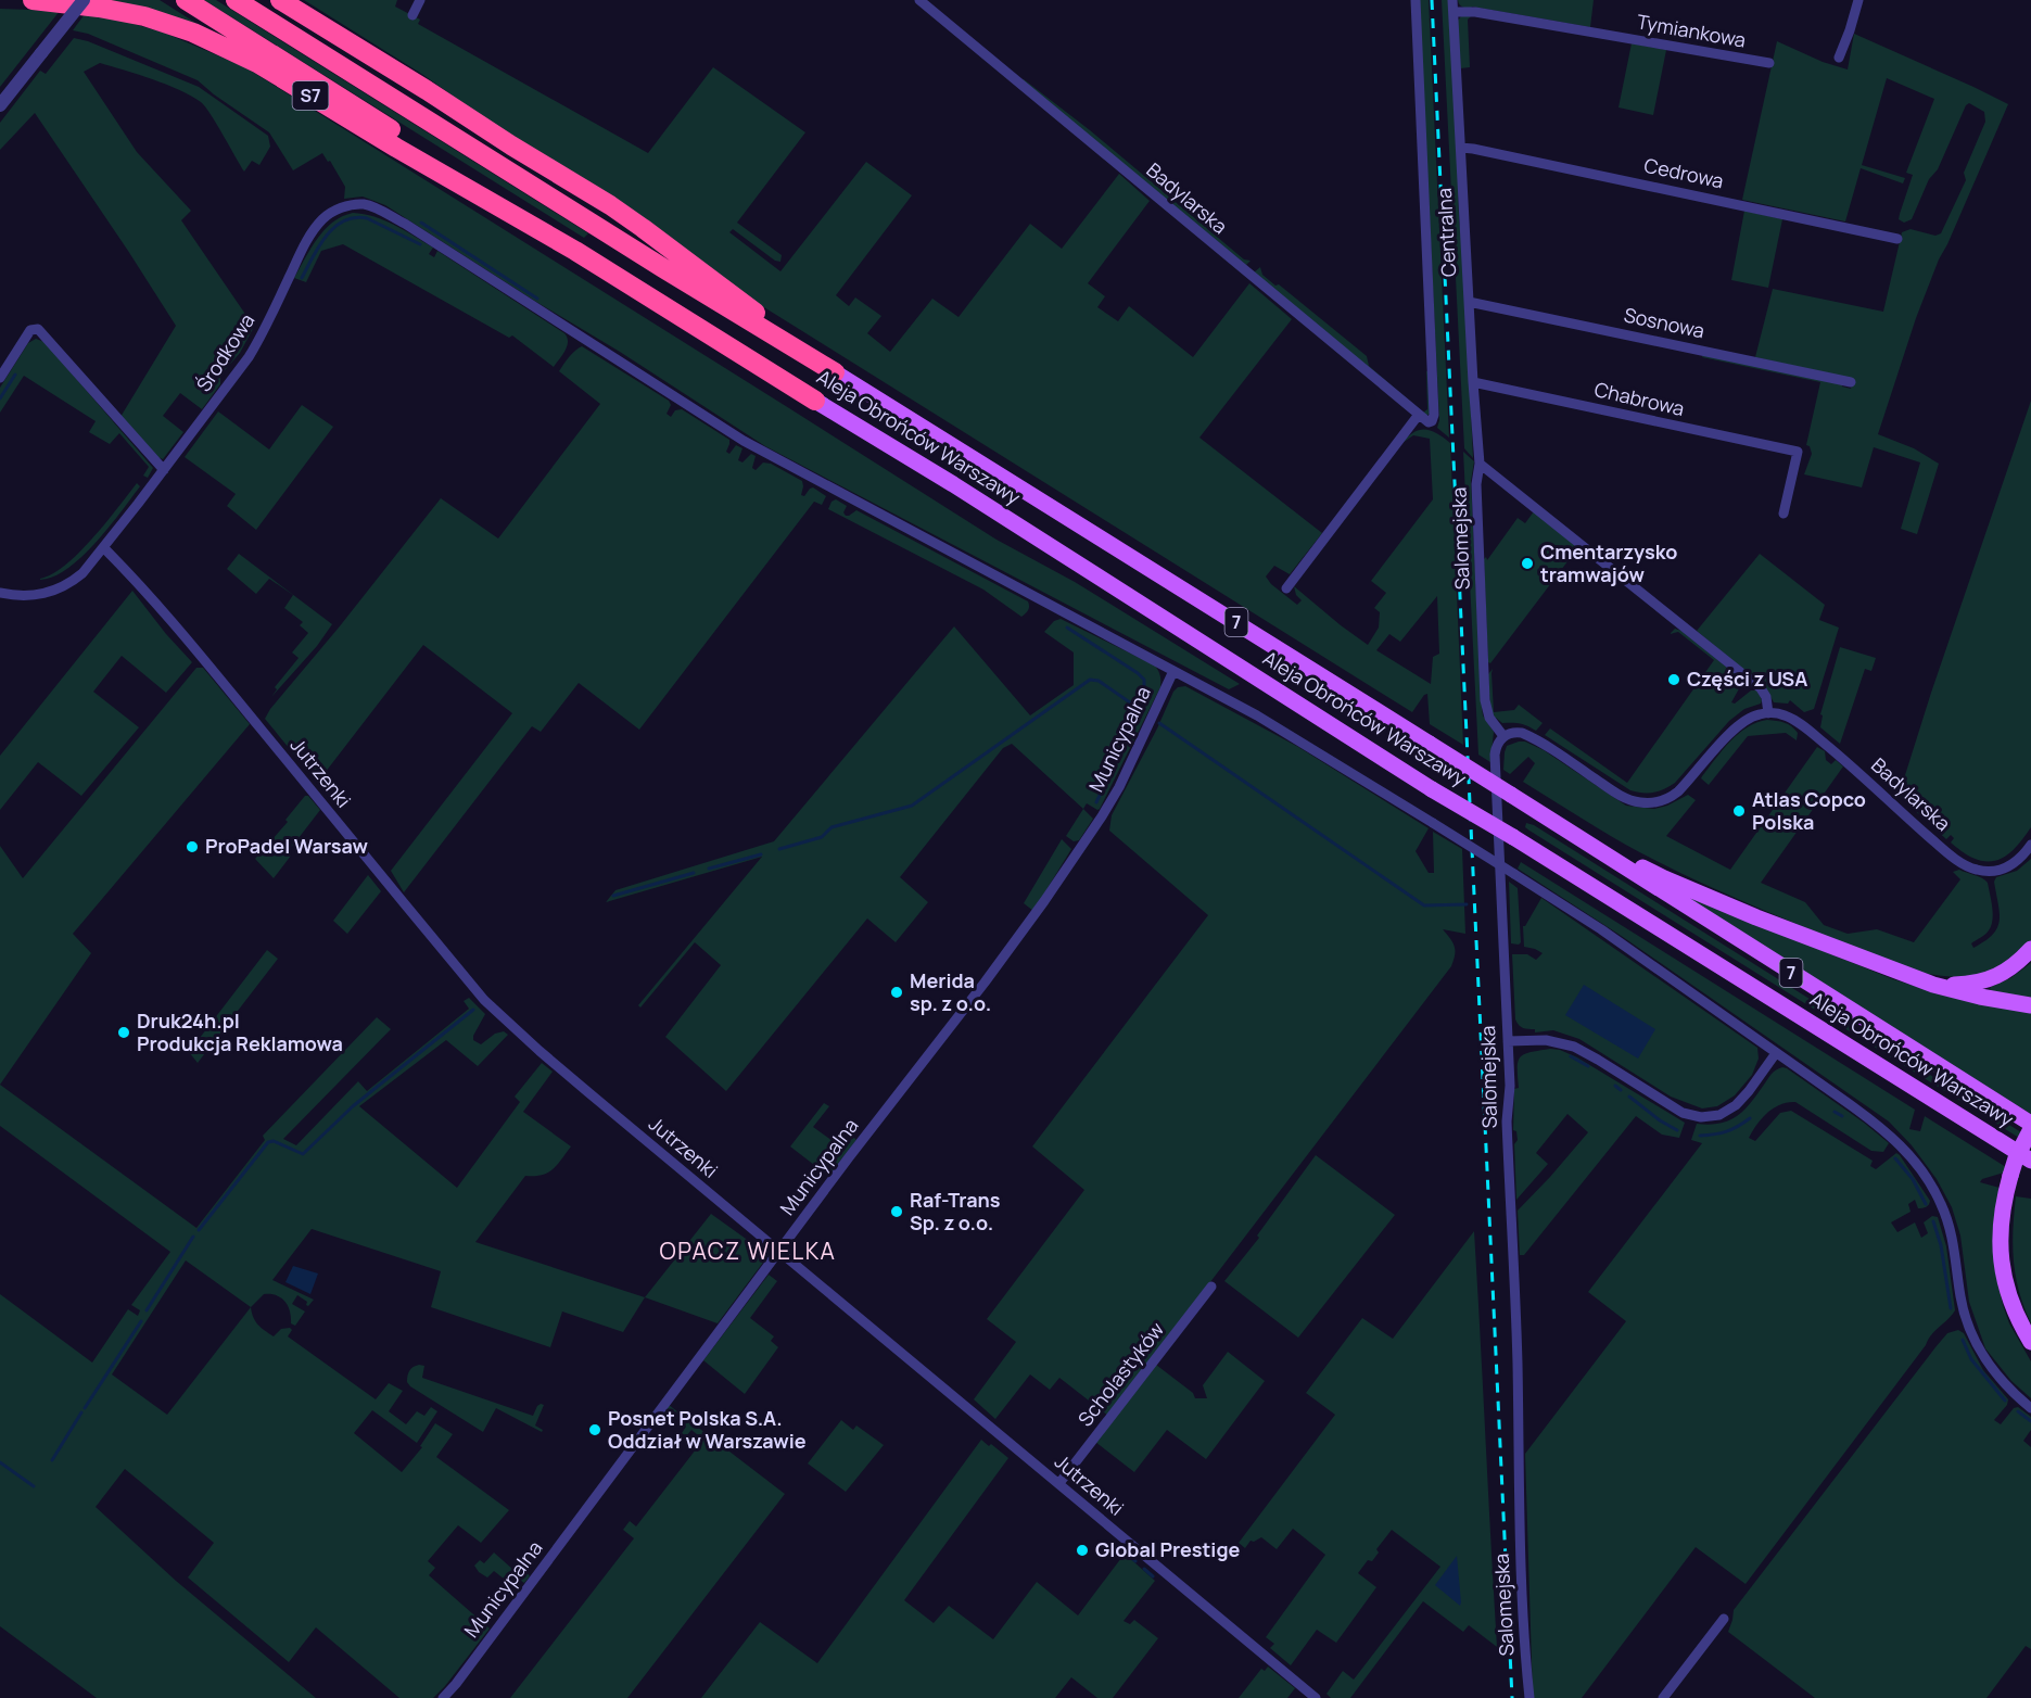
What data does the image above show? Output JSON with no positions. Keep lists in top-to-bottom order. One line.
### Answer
{"streets":{"highway":["S7","Aleja Obrońców Warszawy"],"main road":["7"],"street":["Tymiankowa","Cedrowa","Badylarska","Centralna","Sosnowa","Środkowa","Chabrowa","Salomejska","Municypalna","Jutrzenki","Scholastyków"]},"crossings":[["Tymiankowa","Centralna"],["S7","Aleja Obrońców Warszawy"],["Cedrowa","Centralna"],["Badylarska","Centralna"],["Centralna","Sosnowa"],["Centralna","Chabrowa"],["Centralna","Salomejska"],["Środkowa","Municypalna"],["Środkowa","Jutrzenki"],["Municypalna","Jutrzenki"],["Jutrzenki","Scholastyków"]],"districts":["OPACZ WIELKA"],"places":["Cmentarzysko tramwajów","Części z USA","Atlas Copco Polska","ProPadel Warsaw","Merida sp. z o.o.","Druk24h.pl Produkcja Reklamowa","Raf-Trans Sp. z o.o.","Posnet Polska S.A. Oddział w Warszawie","Global Prestige"]}
